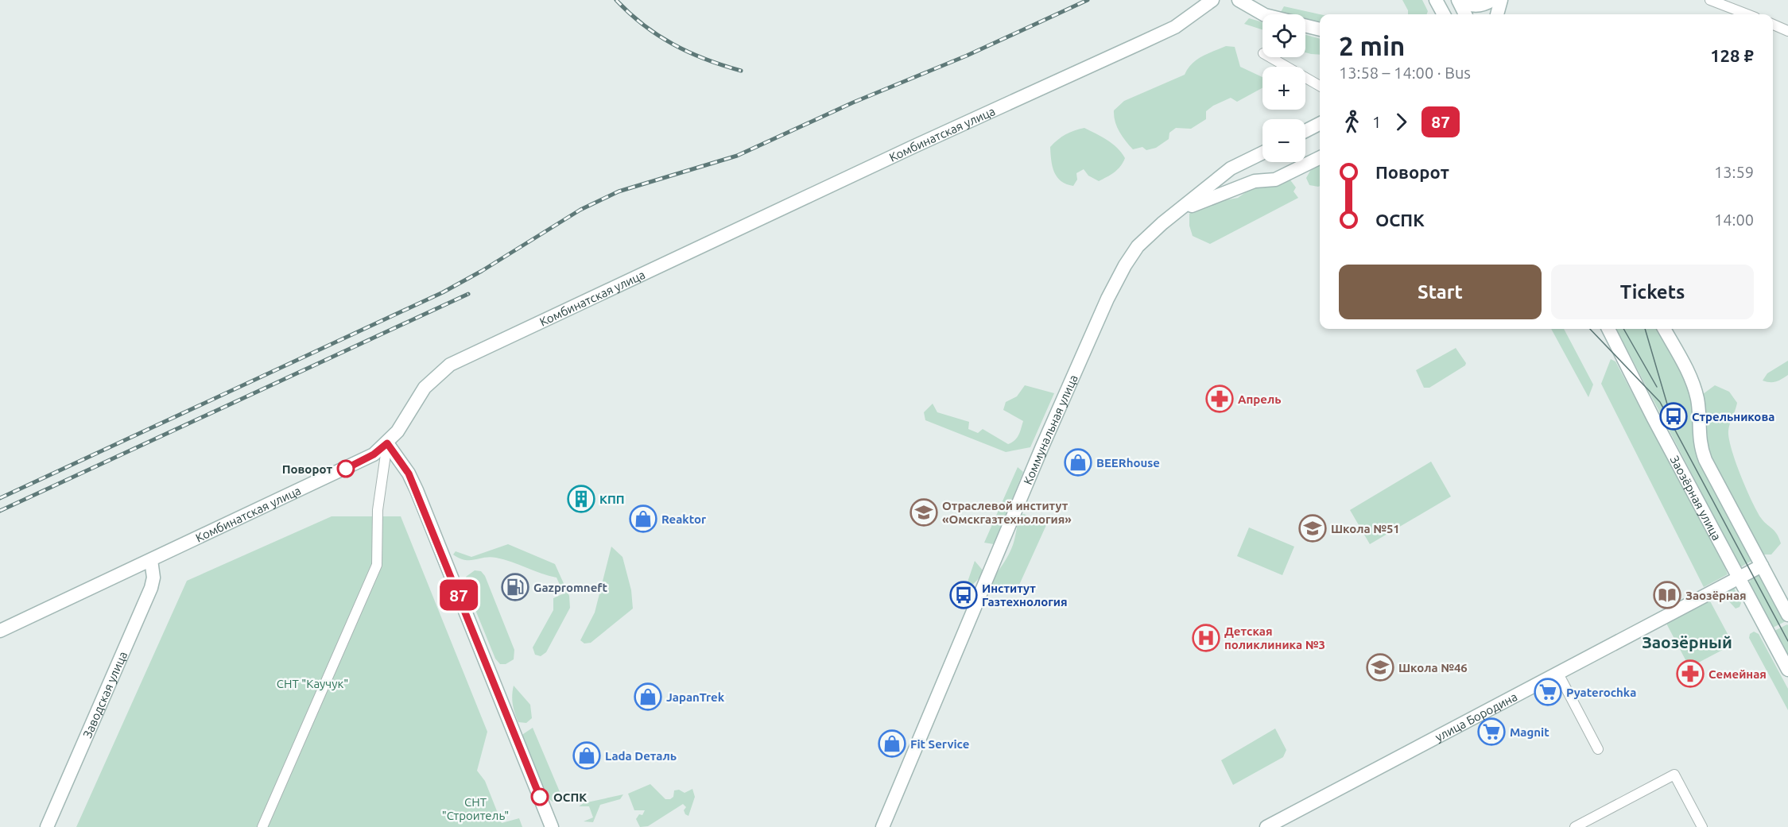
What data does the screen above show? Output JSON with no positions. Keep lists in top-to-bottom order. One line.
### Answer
{"streets":{"main road":["Комбинатская улица","Коммунальная улица","Заозёрная улица","Заводская улица","улица Бородина"]},"crossings":[["Комбинатская улица","Заводская улица"],["Заозёрная улица","улица Бородина"]],"districts":["Заозёрный"],"parks":["СНТ \"Каучук\"","СНТ \"Строитель\""],"places":{"pharmacy":["Апрель","Семейная"],"bus stop":["Стрельникова","Институт Газтехнология"],"shop":["BEERhouse","Reaktor","JapanTrek","Fit Service","Lada Dеталь"],"other":["Поворот","ОСПК"],"building":["КПП"],"school or university":["Отраслевой институт «Омскгазтехнология»","Школа №51","Школа №46"],"fuel station":["Gazpromneft"],"library":["Заозёрная"],"hospital":["Детская поликлиника №3"],"supermarket":["Pyaterochka","Magnit"]},"lines":["bus line 87"],"page":{"on_map":"87","map_buttons":["+","−"],"heading":["2 min","13:58 – 14:00 · Bus","128 ₽"],"legs":["1","87"],"list":[{"name":"Поворот","value":"13:59"},{"name":"ОСПК","value":"14:00"}],"buttons":["Start","Tickets"]}}
